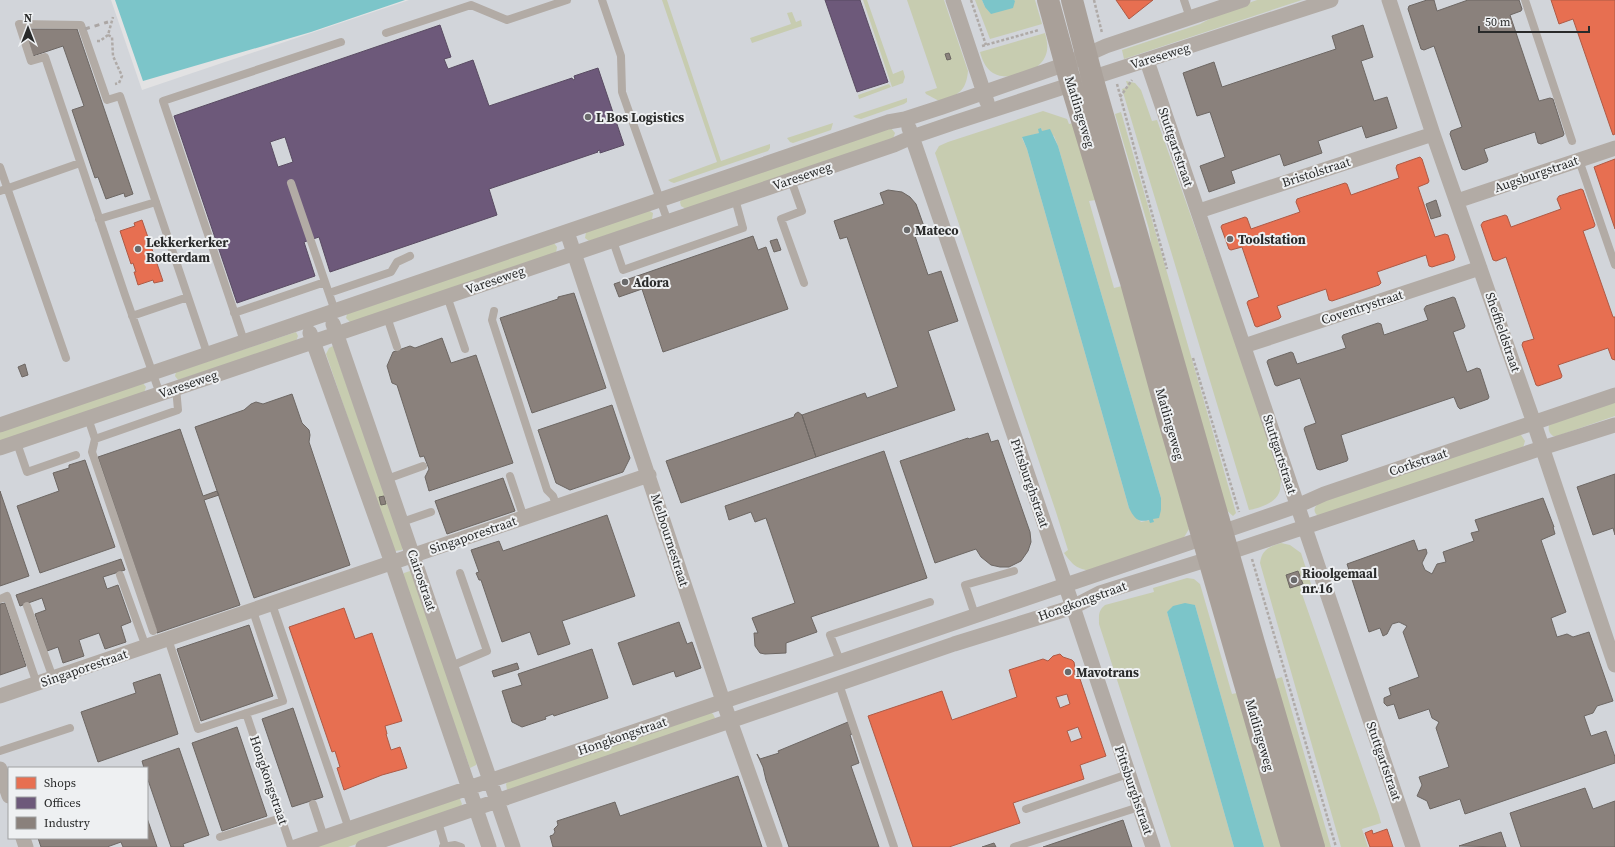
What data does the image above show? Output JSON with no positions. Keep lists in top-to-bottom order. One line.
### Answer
{"streets":{"main road":["Matlingeweg"],"street":["Vareseweg","Stuttgartstraat","Bristolstraat","Augsburgstraat","Coventrystraat","Sheffieldstraat","Corkstraat","Pittsburghstraat","Singaporestraat","Melbournestraat","Cairostraat","Hongkongstraat"]},"crossings":[["Vareseweg","Matlingeweg"],["Vareseweg","Stuttgartstraat"],["Vareseweg","Pittsburghstraat"],["Vareseweg","Melbournestraat"],["Vareseweg","Cairostraat"],["Matlingeweg","Corkstraat"],["Matlingeweg","Hongkongstraat"],["Stuttgartstraat","Bristolstraat"],["Stuttgartstraat","Coventrystraat"],["Stuttgartstraat","Corkstraat"],["Bristolstraat","Sheffieldstraat"],["Augsburgstraat","Sheffieldstraat"],["Coventrystraat","Sheffieldstraat"],["Sheffieldstraat","Corkstraat"],["Corkstraat","Hongkongstraat"],["Pittsburghstraat","Hongkongstraat"],["Singaporestraat","Melbournestraat"],["Singaporestraat","Cairostraat"],["Melbournestraat","Hongkongstraat"],["Cairostraat","Hongkongstraat"]],"places":["L Bos Logistics","Mateco","Toolstation","Lekkerkerker Rotterdam","Adora","Rioolgemaal nr.16","Mavotrans"],"legend":["Shops","Offices","Industry"],"scale_bar":"50 m","north":"top"}
